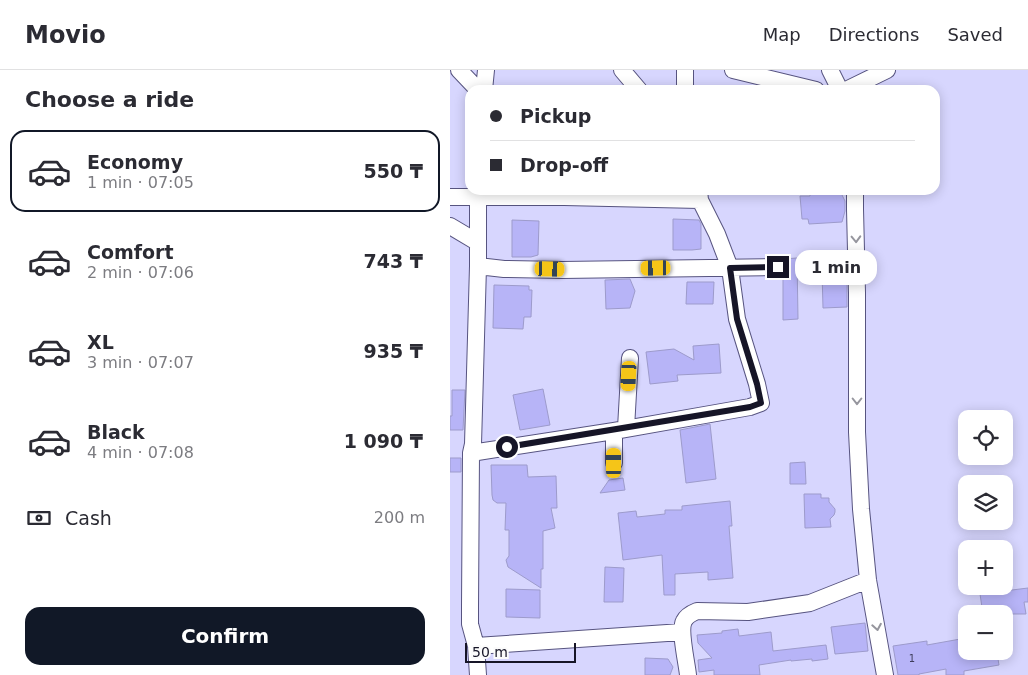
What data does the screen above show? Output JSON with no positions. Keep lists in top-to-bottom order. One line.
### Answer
{"house_numbers":["1"],"scale_bar":"50 m","page":{"header":"Movio","nav":["Map","Directions","Saved"],"heading":"Choose a ride","banner":["Pickup","Drop-off"],"list":[{"name":"Economy","note":"1 min · 07:05","value":"550 ₸"},{"name":"Comfort","note":"2 min · 07:06","value":"743 ₸"},{"name":"XL","note":"3 min · 07:07","value":"935 ₸"},{"name":"Black","note":"4 min · 07:08","value":"1 090 ₸"}],"bubble":"1 min","map_buttons":["+","−"],"pay":["Cash","200 m"],"buttons":"Confirm","scale":"50 m"}}
